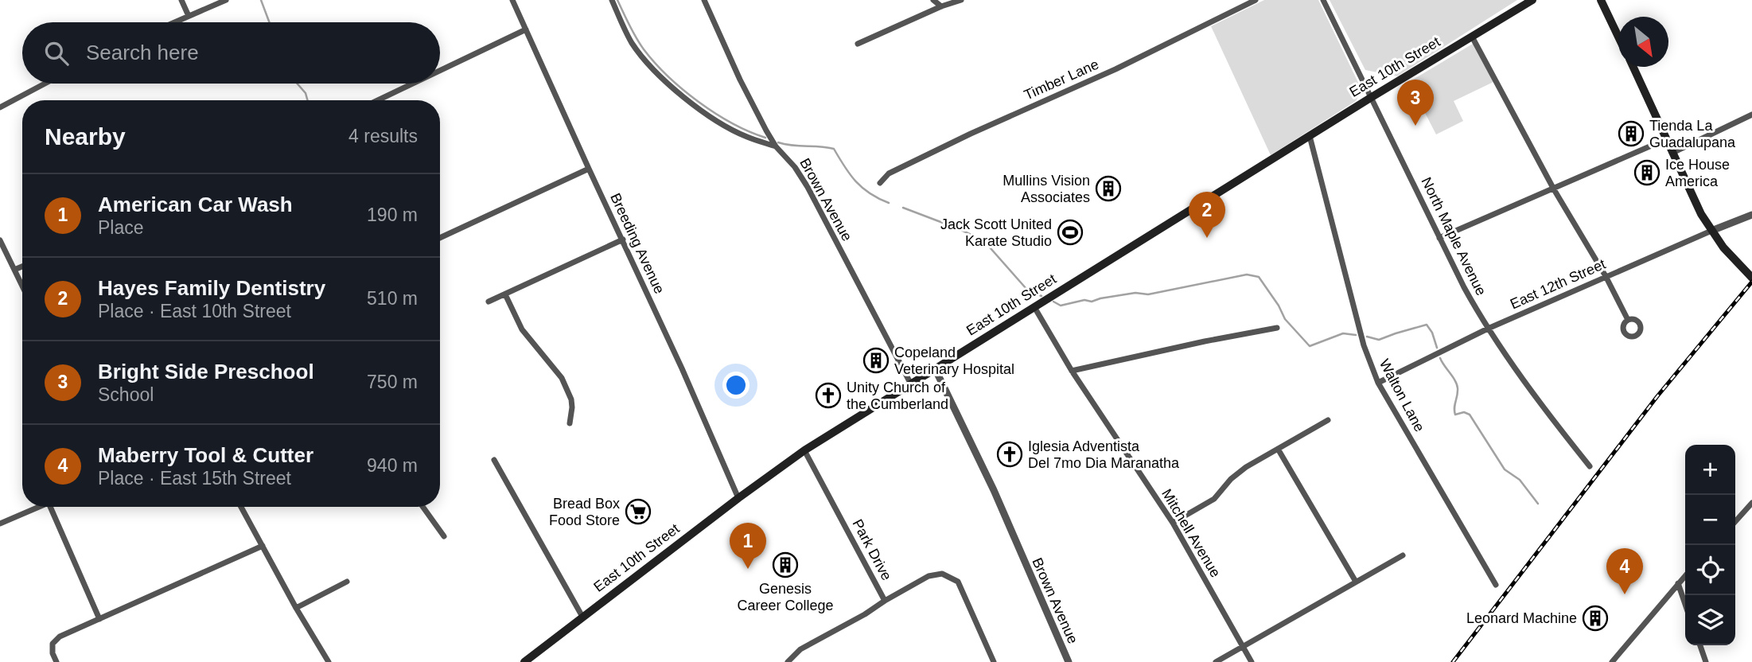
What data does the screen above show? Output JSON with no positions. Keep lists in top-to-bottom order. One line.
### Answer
{"streets":{"main road":["East 10th Street"],"street":["Timber Lane","Brown Avenue","North Maple Avenue","Breeding Avenue","East 12th Street","Walton Lane","Mitchell Avenue","Park Drive"]},"crossings":[["East 10th Street","Brown Avenue"],["East 10th Street","North Maple Avenue"],["East 10th Street","Breeding Avenue"],["East 10th Street","Walton Lane"],["East 10th Street","Mitchell Avenue"],["East 10th Street","Park Drive"],["North Maple Avenue","East 12th Street"],["East 12th Street","Walton Lane"]],"places":{"building":["Tienda La Guadalupana","Ice House America","Mullins Vision Associates","Copeland Veterinary Hospital","Genesis Career College","Leonard Machine"],"sports":["Jack Scott United Karate Studio"],"church":["Unity Church of the Cumberland","Iglesia Adventista Del 7mo Dia Maranatha"],"supermarket":["Bread Box Food Store"]},"north":"bottom right","page":{"search":"Search here","pins":["3","2","1","4"],"heading":["Nearby","4 results"],"list":[{"mark":"1","name":"American Car Wash","note":"Place","value":"190 m"},{"mark":"2","name":"Hayes Family Dentistry","note":"Place · East 10th Street","value":"510 m"},{"mark":"3","name":"Bright Side Preschool","note":"School","value":"750 m"},{"mark":"4","name":"Maberry Tool & Cutter","note":"Place · East 15th Street","value":"940 m"}],"map_buttons":["+","−"]}}
